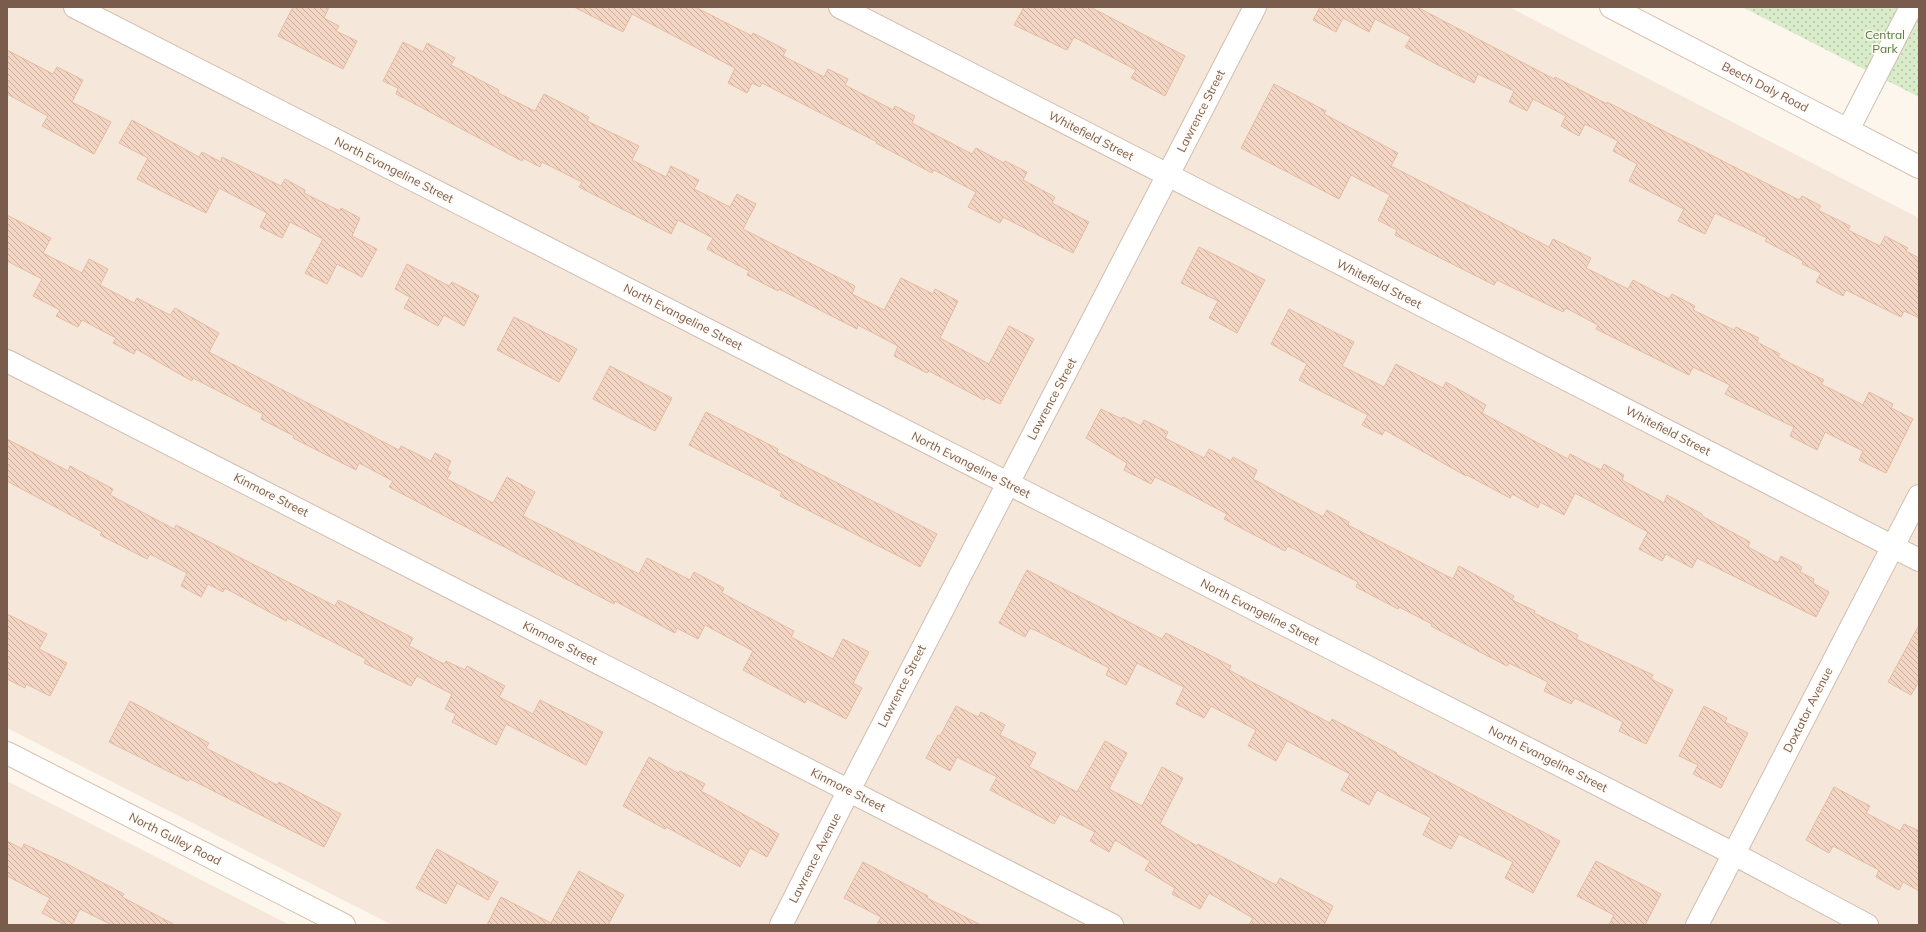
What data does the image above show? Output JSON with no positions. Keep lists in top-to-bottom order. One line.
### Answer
{"streets":{"street":["Beech Daly Road","Lawrence Street","Whitefield Street","North Evangeline Street","Kinmore Street","Doxtator Avenue","North Gulley Road","Lawrence Avenue"]},"crossings":[["Lawrence Street","Whitefield Street"],["Lawrence Street","North Evangeline Street"],["Lawrence Street","Kinmore Street"],["Lawrence Street","Lawrence Avenue"],["Whitefield Street","Doxtator Avenue"],["North Evangeline Street","Doxtator Avenue"],["Kinmore Street","Lawrence Avenue"]],"parks":["Central Park"]}
